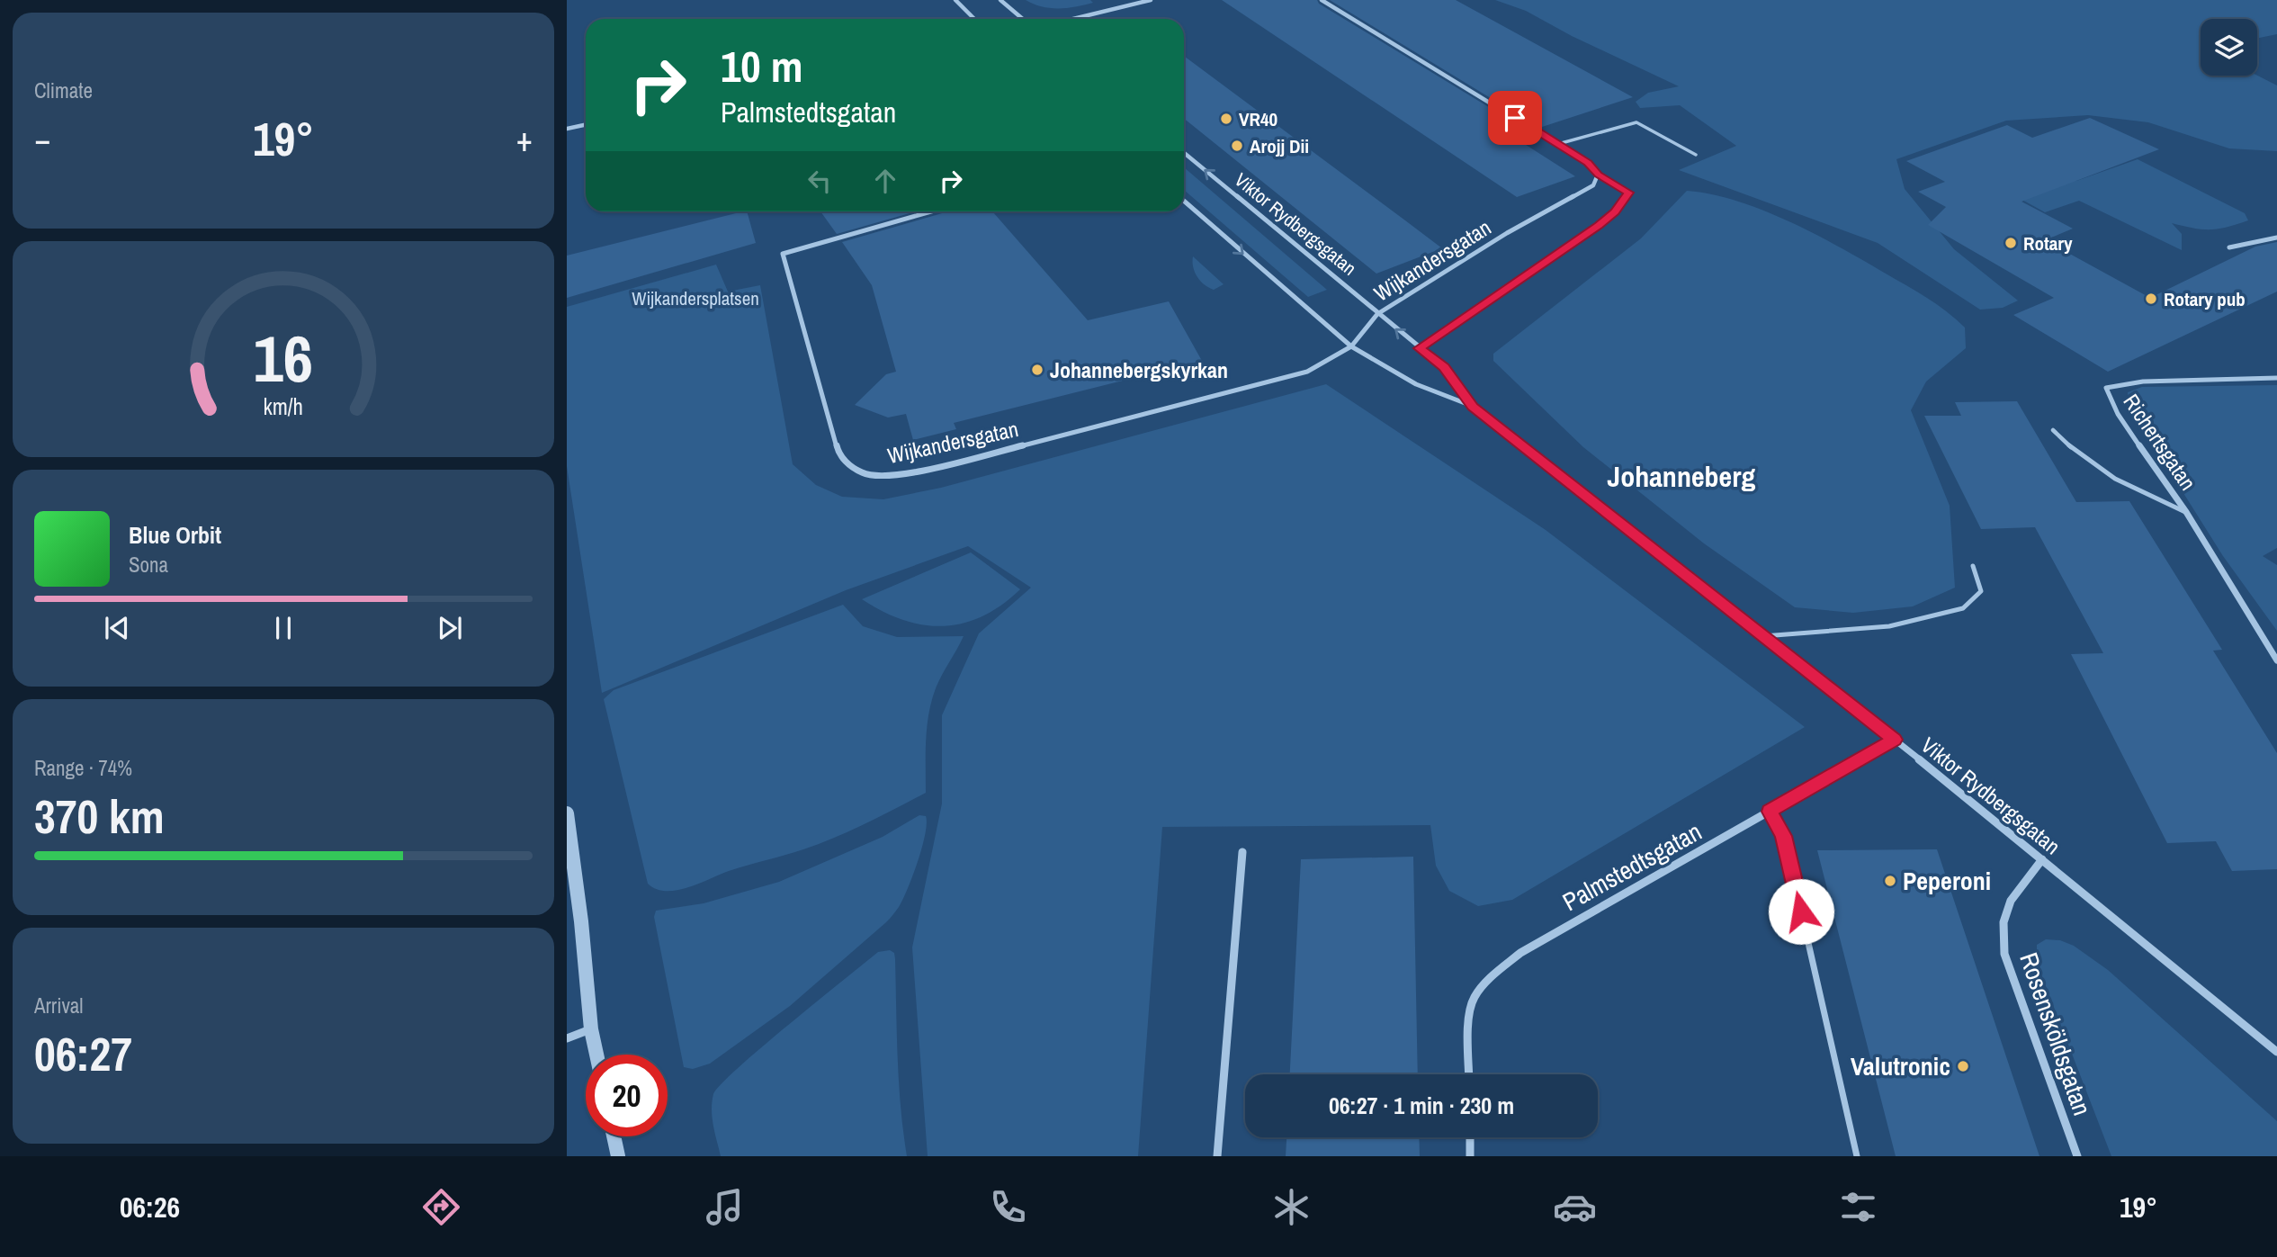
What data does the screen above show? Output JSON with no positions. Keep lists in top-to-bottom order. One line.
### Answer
{"streets":{"street":["Viktor Rydbergsgatan","Wijkandersgatan","Richertsgatan","Palmstedtsgatan","Rosensköldsgatan"]},"crossings":[["Viktor Rydbergsgatan","Wijkandersgatan"],["Viktor Rydbergsgatan","Palmstedtsgatan"],["Viktor Rydbergsgatan","Rosensköldsgatan"]],"districts":["Johanneberg"],"parks":["Wijkandersplatsen"],"places":["VR40","Arojj Dii","Rotary","Rotary pub","Johannebergskyrkan","Peperoni","Valutronic"],"page":{"tile":["Climate",["Range · 74%","370 km"],["Arrival","06:27"]],"turn":["10 m","Palmstedtsgatan"],"heat":["−","19°","+"],"song":["Blue Orbit","Sona"],"limit":"20","trip":"06:27 · 1 min · 230 m","tabs":["06:26","19°"],"gauge":["16","km/h"]}}
